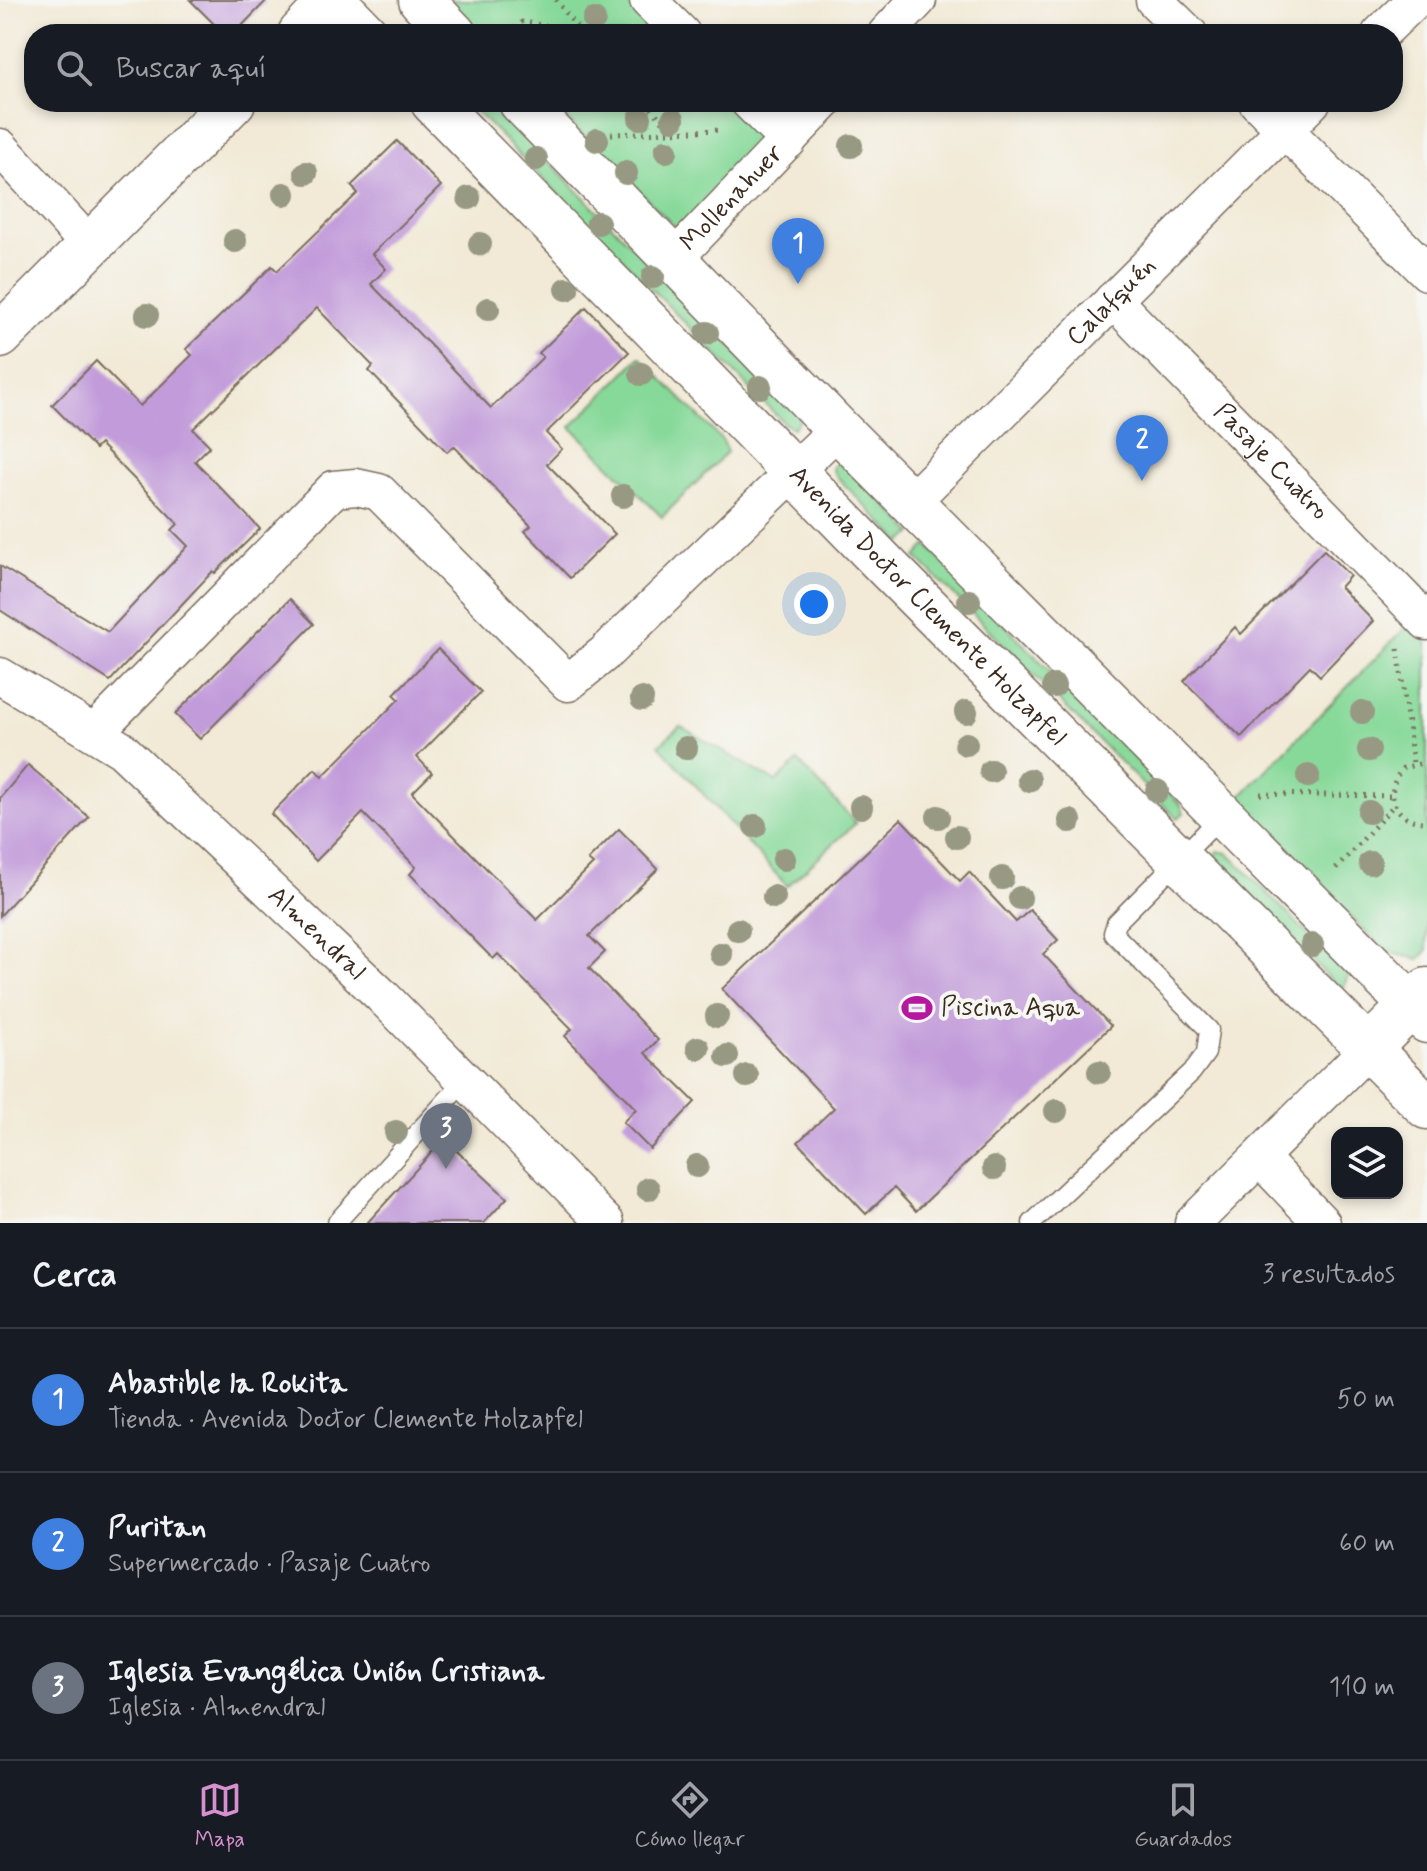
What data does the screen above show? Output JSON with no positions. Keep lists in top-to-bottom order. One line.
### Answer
{"streets":{"main road":["Avenida Doctor Clemente Holzapfel"],"street":["Mollenahuer","Calafquén","Pasaje Cuatro","Almendral"]},"crossings":[["Calafquén","Pasaje Cuatro"]],"places":{"sports":["Piscina Aqua"]},"page":{"search":"Buscar aquí","pins":["1","2","3"],"heading":["Cerca","3 resultados"],"list":[{"mark":"1","name":"Abastible la Rokita","note":"Tienda · Avenida Doctor Clemente Holzapfel","value":"50 m"},{"mark":"2","name":"Puritan","note":"Supermercado · Pasaje Cuatro","value":"60 m"},{"mark":"3","name":"Iglesia Evangélica Unión Cristiana","note":"Iglesia · Almendral","value":"110 m"}],"nav":["Mapa","Cómo llegar","Guardados"]}}
